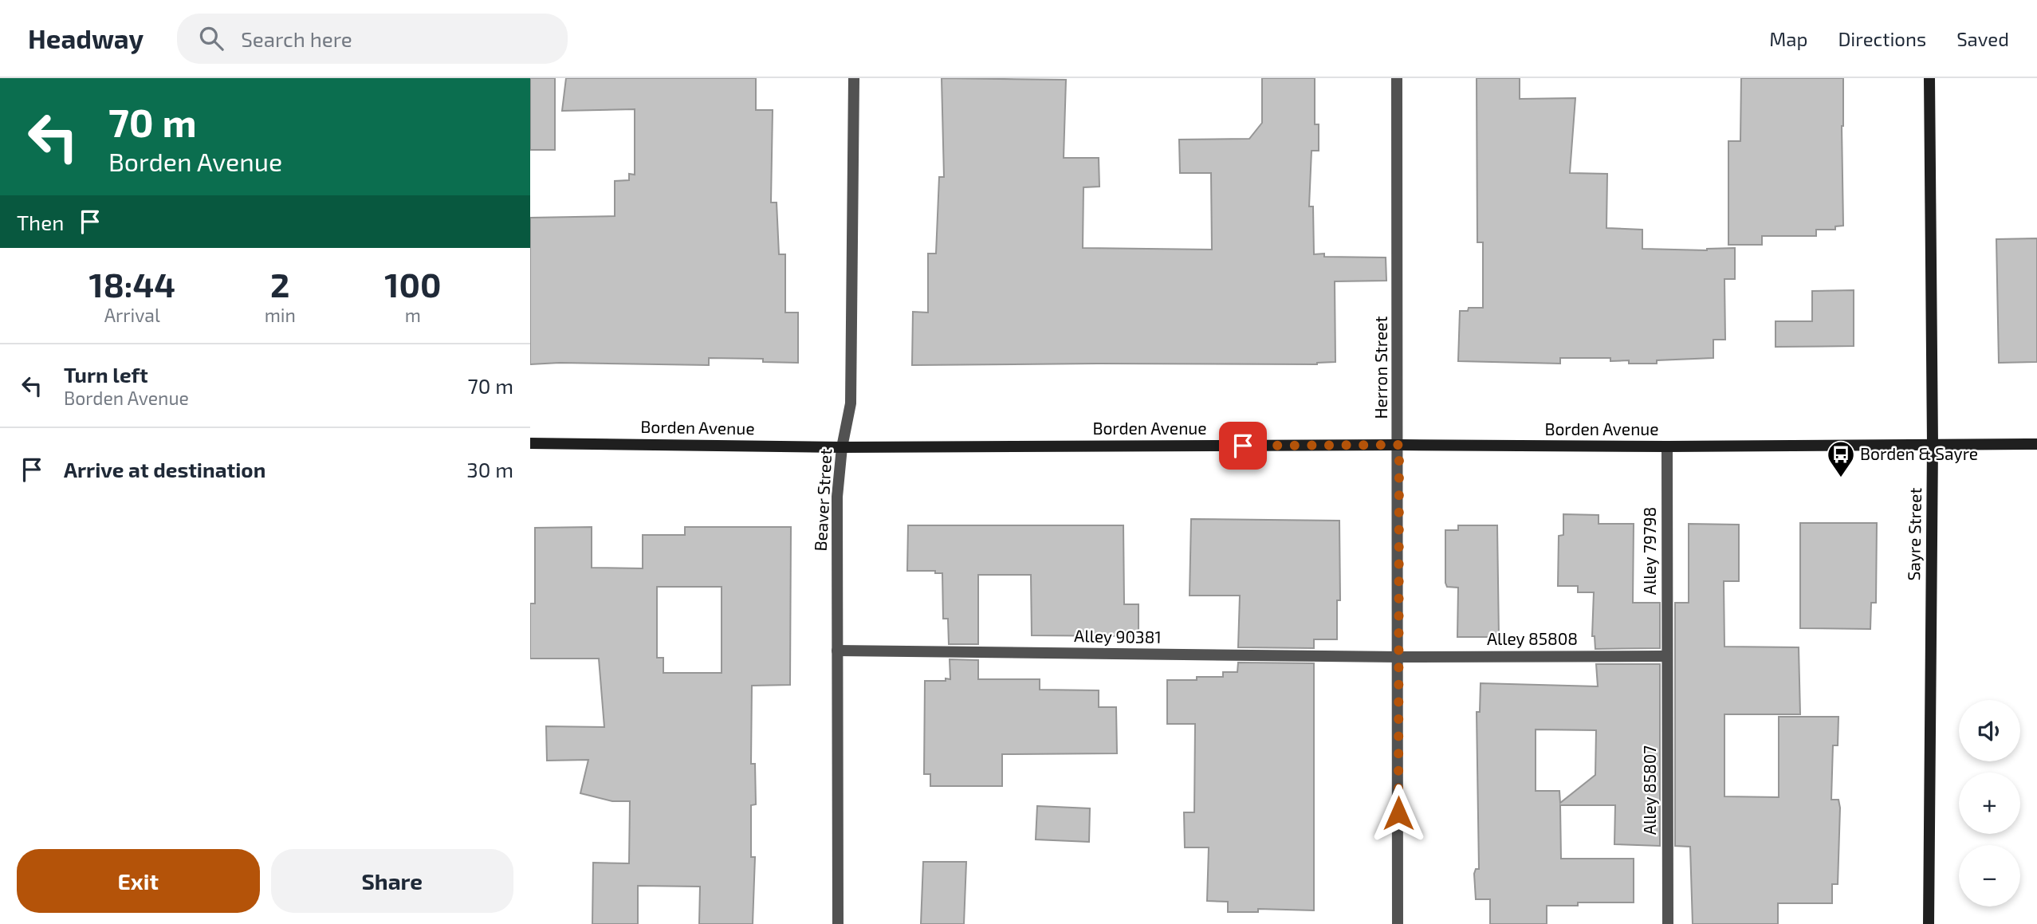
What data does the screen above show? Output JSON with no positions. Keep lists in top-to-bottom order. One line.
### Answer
{"streets":{"street":["Herron Street","Borden Avenue","Beaver Street","Sayre Street","Alley 79798","Alley 90381","Alley 85808","Alley 85807"]},"crossings":[["Herron Street","Borden Avenue"],["Herron Street","Alley 90381"],["Herron Street","Alley 85808"],["Borden Avenue","Beaver Street"],["Borden Avenue","Sayre Street"],["Borden Avenue","Alley 79798"],["Beaver Street","Alley 90381"],["Alley 79798","Alley 85808"],["Alley 79798","Alley 85807"],["Alley 90381","Alley 85808"],["Alley 85808","Alley 85807"]],"places":{"bus stop":["Borden & Sayre"]},"page":{"header":"Headway","search":"Search here","nav":["Map","Directions","Saved"],"turn":["70 m","Borden Avenue"],"then":"Then","eta":["18:44","Arrival","2","min","100","m"],"list":[{"name":"Turn left","note":"Borden Avenue","value":"70 m"},{"name":"Arrive at destination","value":"30 m"}],"map_buttons":["+","−"],"buttons":["Exit","Share"]}}
